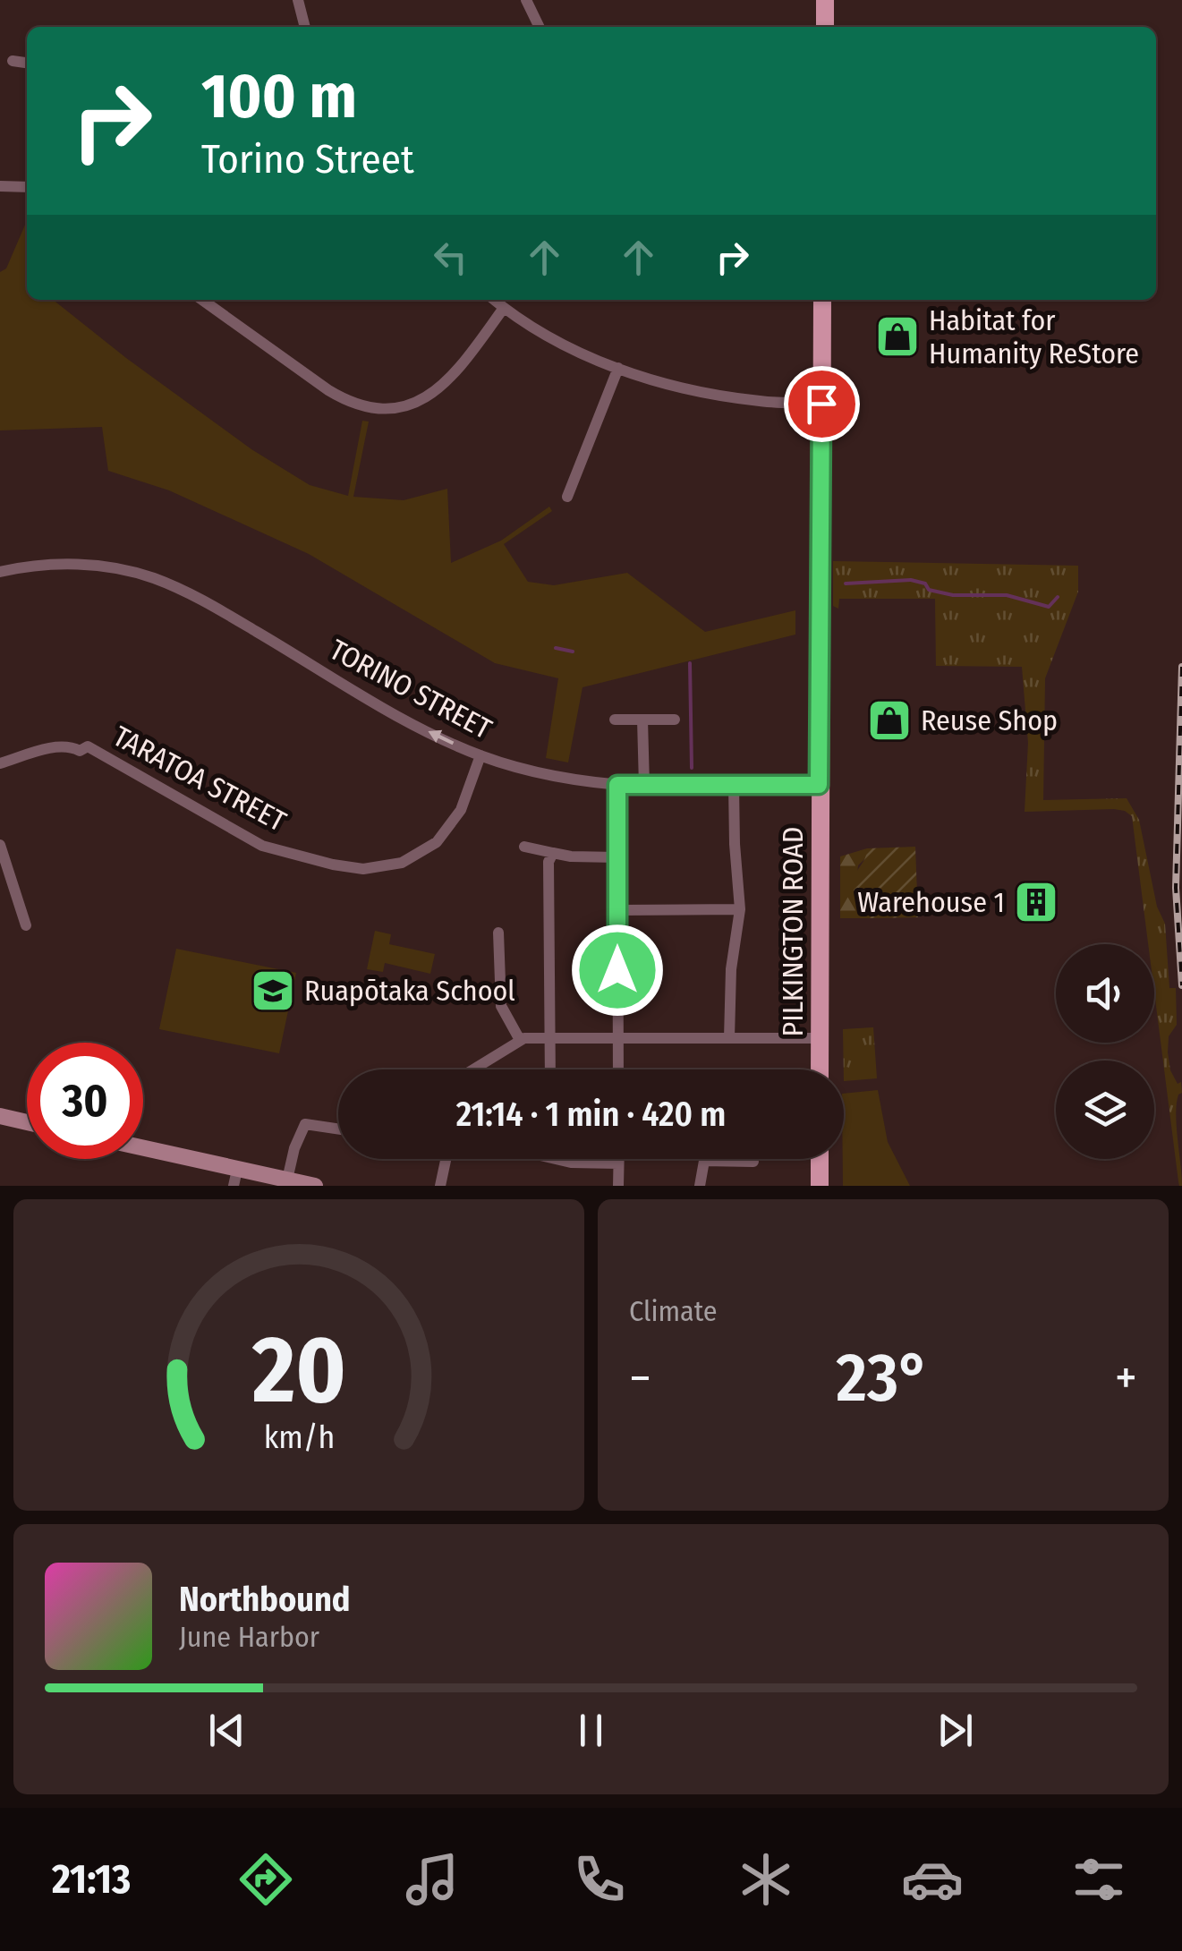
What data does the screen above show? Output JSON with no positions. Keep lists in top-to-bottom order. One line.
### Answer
{"streets":{"main road":["PILKINGTON ROAD"],"street":["TORINO STREET","TARATOA STREET"]},"crossings":[["TORINO STREET","TARATOA STREET"],["TORINO STREET","PILKINGTON ROAD"]],"one_way":["TORINO STREET"],"places":{"shop":["Habitat for Humanity ReStore","Reuse Shop"],"building":["Warehouse 1"],"school or university":["Ruapōtaka School"]},"page":{"turn":["100 m","Torino Street"],"limit":"30","trip":"21:14 · 1 min · 420 m","tile":"Climate","heat":["−","23°","+"],"song":["Northbound","June Harbor"],"tabs":"21:13","gauge":["20","km/h"]}}
